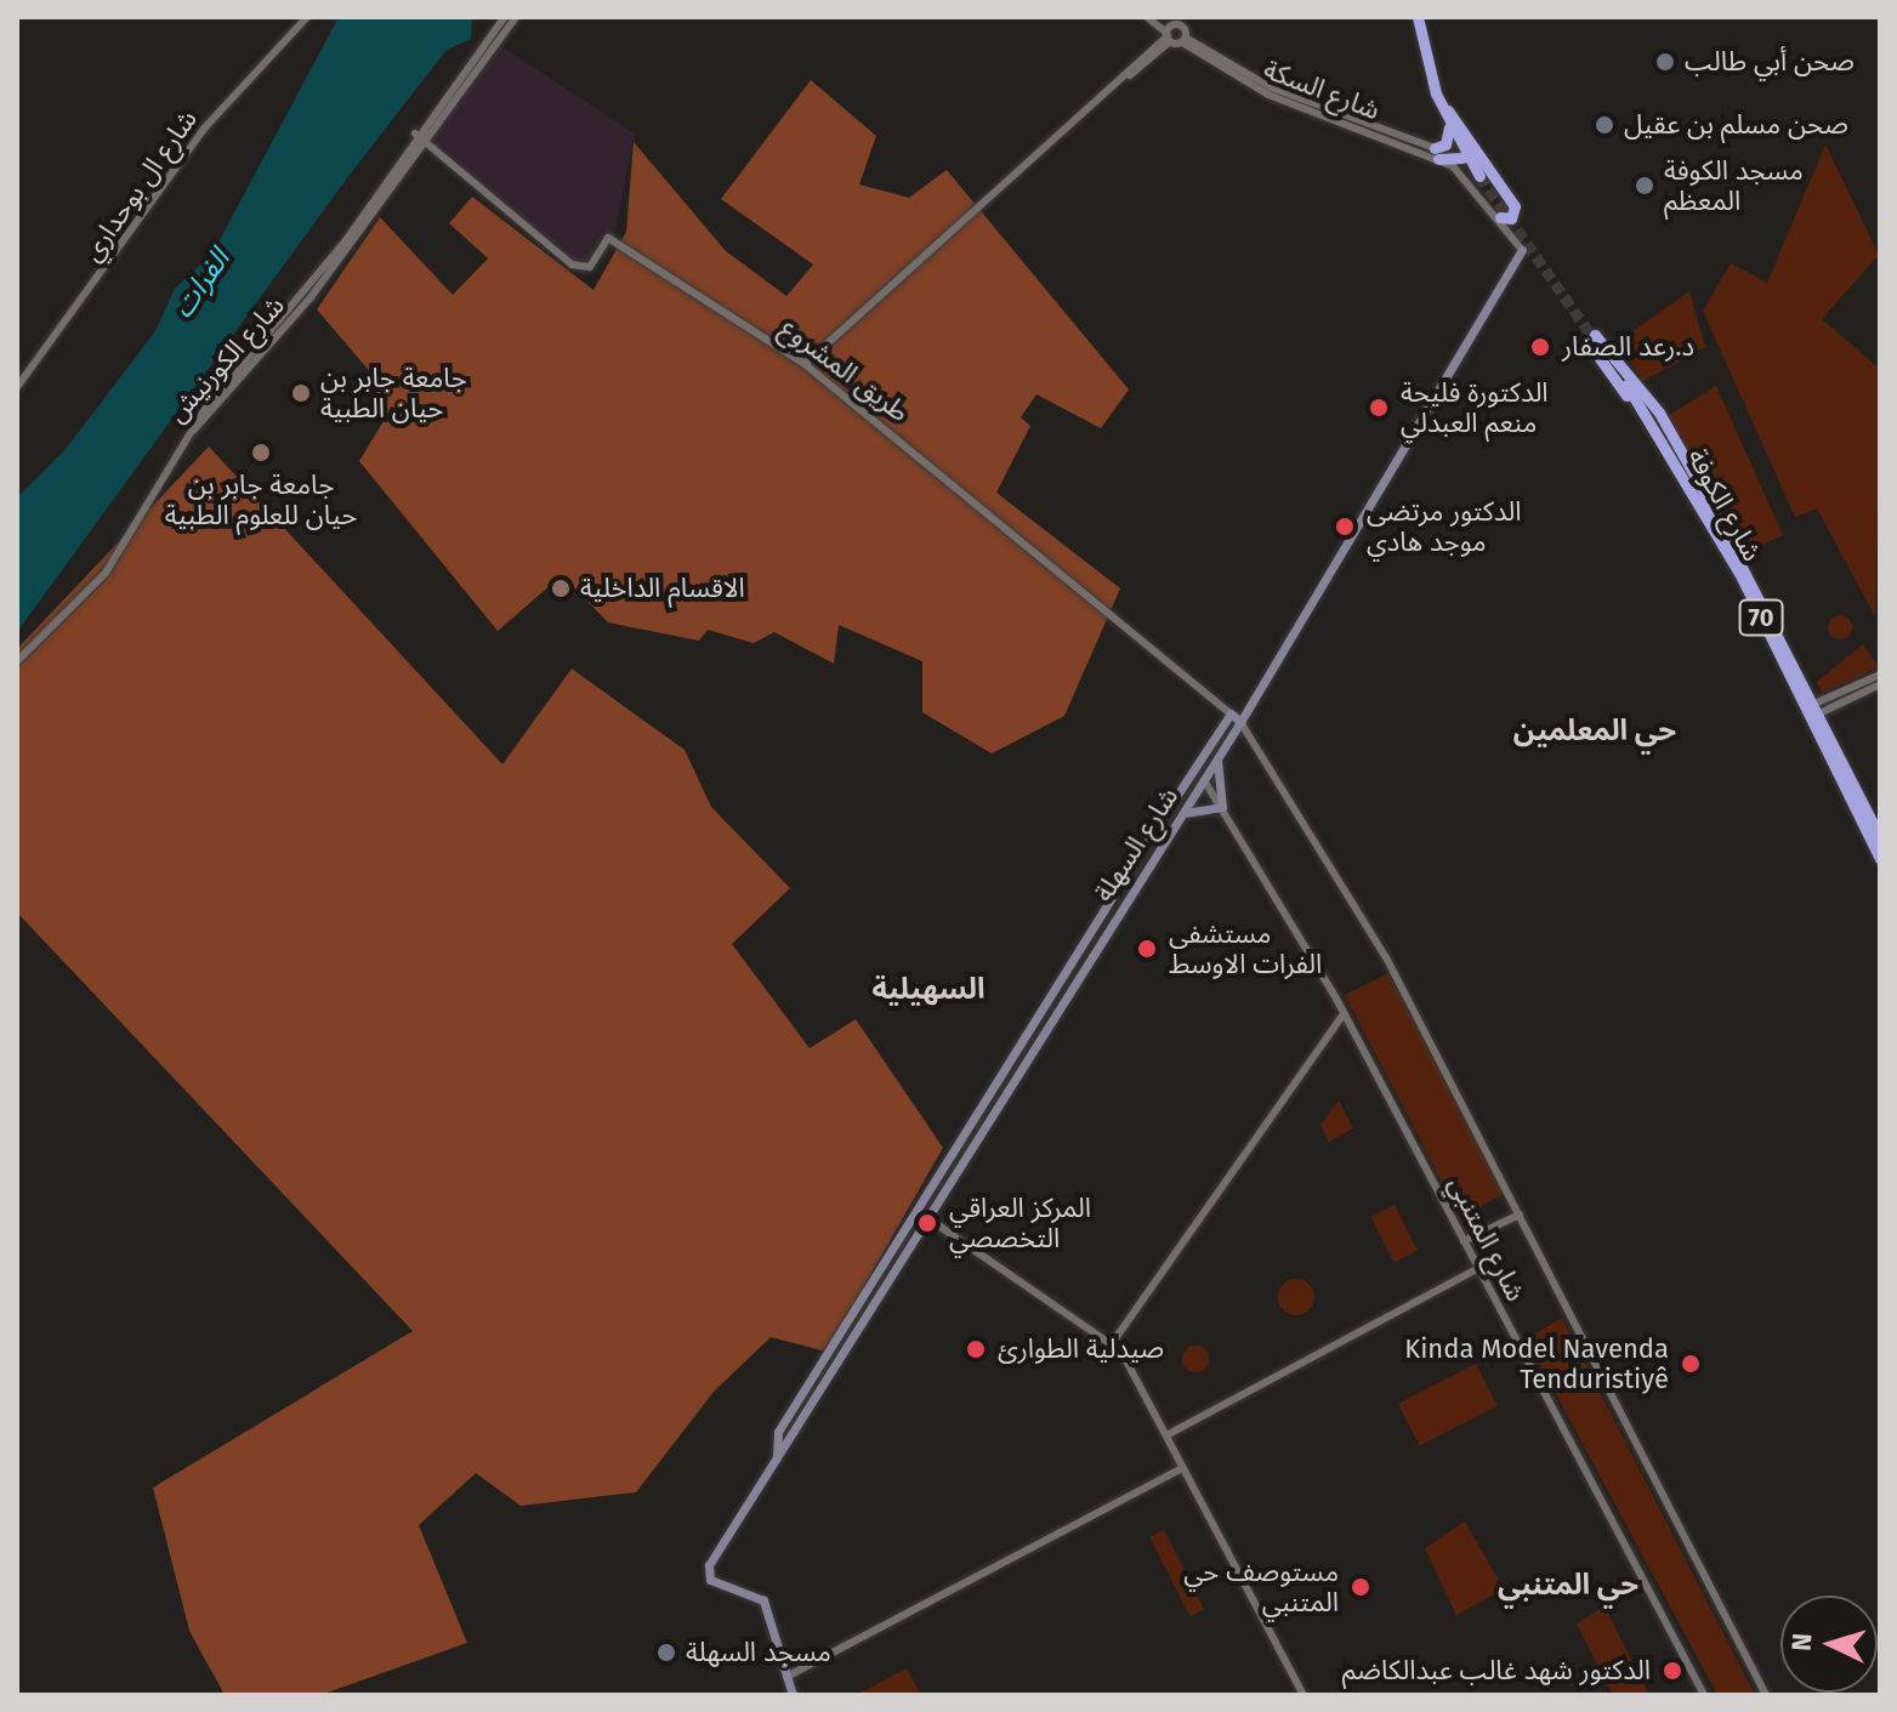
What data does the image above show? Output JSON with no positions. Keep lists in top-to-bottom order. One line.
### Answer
{"streets":{"highway":["شارع الكوفة","70"],"main road":["طريق المشروع","شارع السهلة"],"street":["شارع السكة","شارع ال بوحداري","شارع الكورنيش","شارع المتنبي"]},"crossings":[["شارع الكورنيش","طريق المشروع"],["طريق المشروع","شارع السهلة"],["طريق المشروع","شارع المتنبي"],["شارع السهلة","شارع المتنبي"]],"districts":["حي المعلمين","السهيلية","حي المتنبي"],"water":["الفرات"],"places":["صحن أبي طالب","صحن مسلم بن عقيل","مسجد الكوفة المعظم","د.رعد الصفار","جامعة جابر بن حيان الطبية","الدكتورة فليحة منعم العبدلي","جامعة جابر بن حيان للعلوم الطبية","الدكتور مرتضى موجد هادي","الاقسام الداخلية","مستشفى الفرات الاوسط","المركز العراقي التخصصي","صيدلية الطوارئ","Kinda Model Navenda Tenduristiyê","مستوصف حي المتنبي","مسجد السهلة","الدكتور شهد غالب عبدالكاضم"],"north":"left"}
